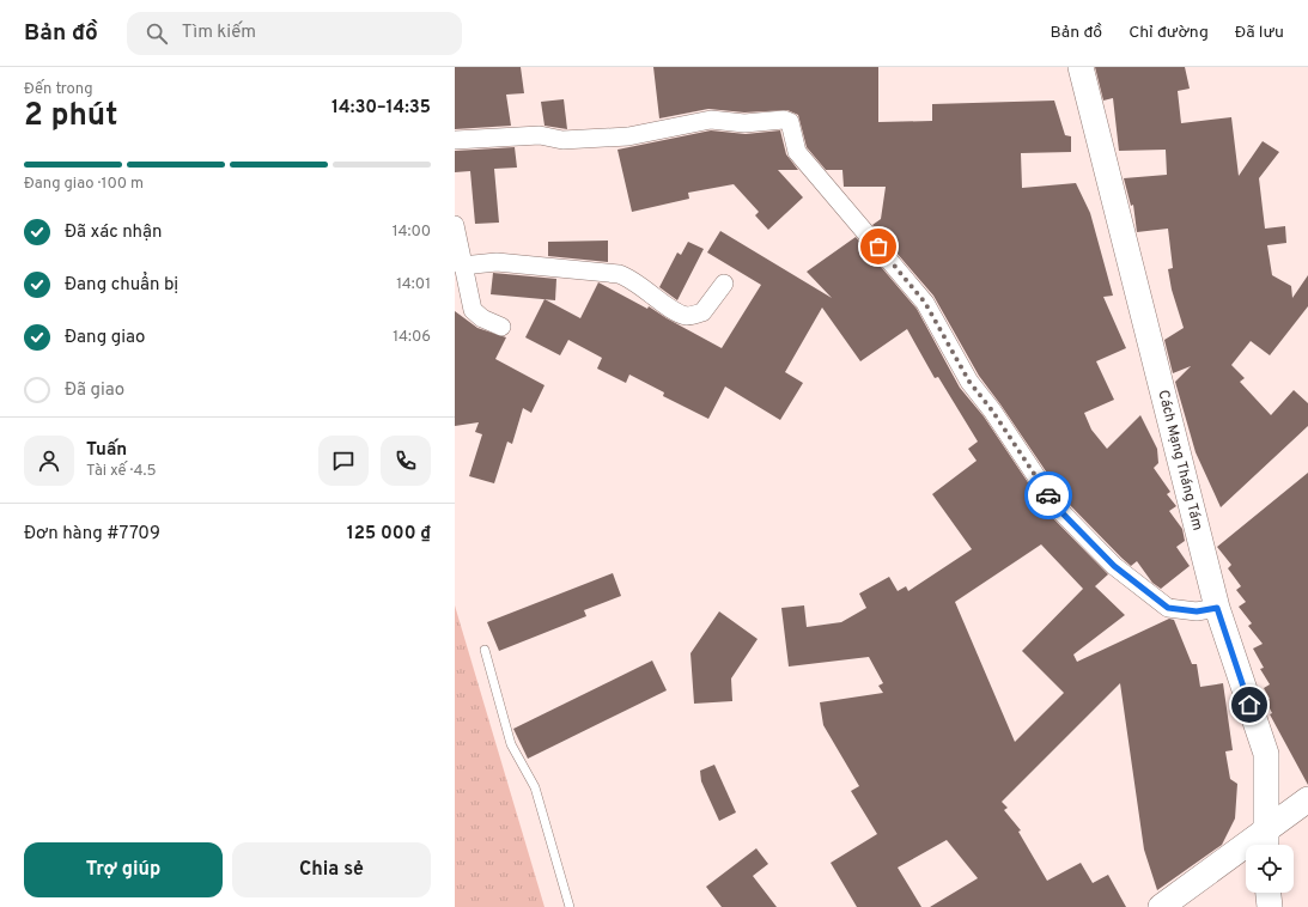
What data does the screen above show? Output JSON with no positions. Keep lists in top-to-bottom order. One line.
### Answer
{"streets":{"street":["Cách Mạng Tháng Tám"]},"page":{"header":"Bản đồ","search":"Tìm kiếm","nav":["Bản đồ","Chỉ đường","Đã lưu"],"heading":["2 phút","Đến trong","14:30–14:35"],"panel":["Tuấn","Tài xế · 4.5","Đơn hàng #7709","125 000 ₫"],"bar":"Đang giao · 100 m","list":[["Đã xác nhận","14:00"],["Đang chuẩn bị","14:01"],["Đang giao","14:06"],"Đã giao"],"buttons":["Trợ giúp","Chia sẻ"]}}
